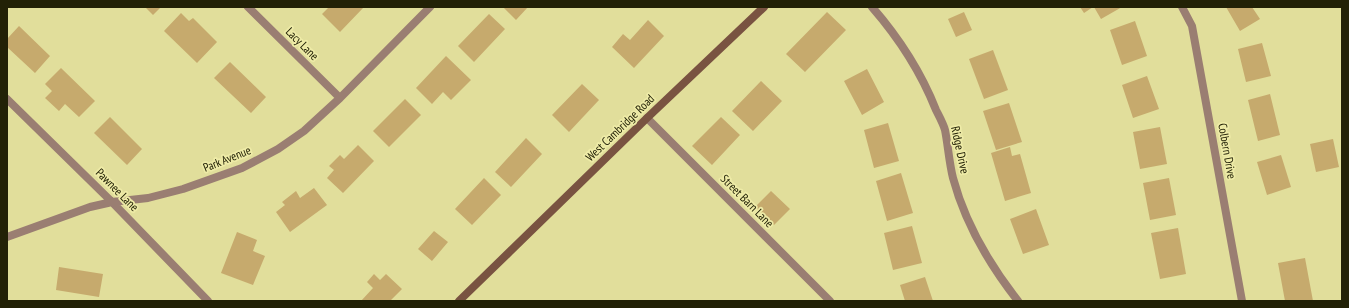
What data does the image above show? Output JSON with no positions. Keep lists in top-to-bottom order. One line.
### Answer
{"streets":{"street":["Lacy Lane","West Cambridge Road","Ridge Drive","Colbern Drive","Park Avenue","Pawnee Lane","Street Barn Lane"]},"crossings":[["Lacy Lane","Park Avenue"],["West Cambridge Road","Street Barn Lane"],["Park Avenue","Pawnee Lane"]]}
